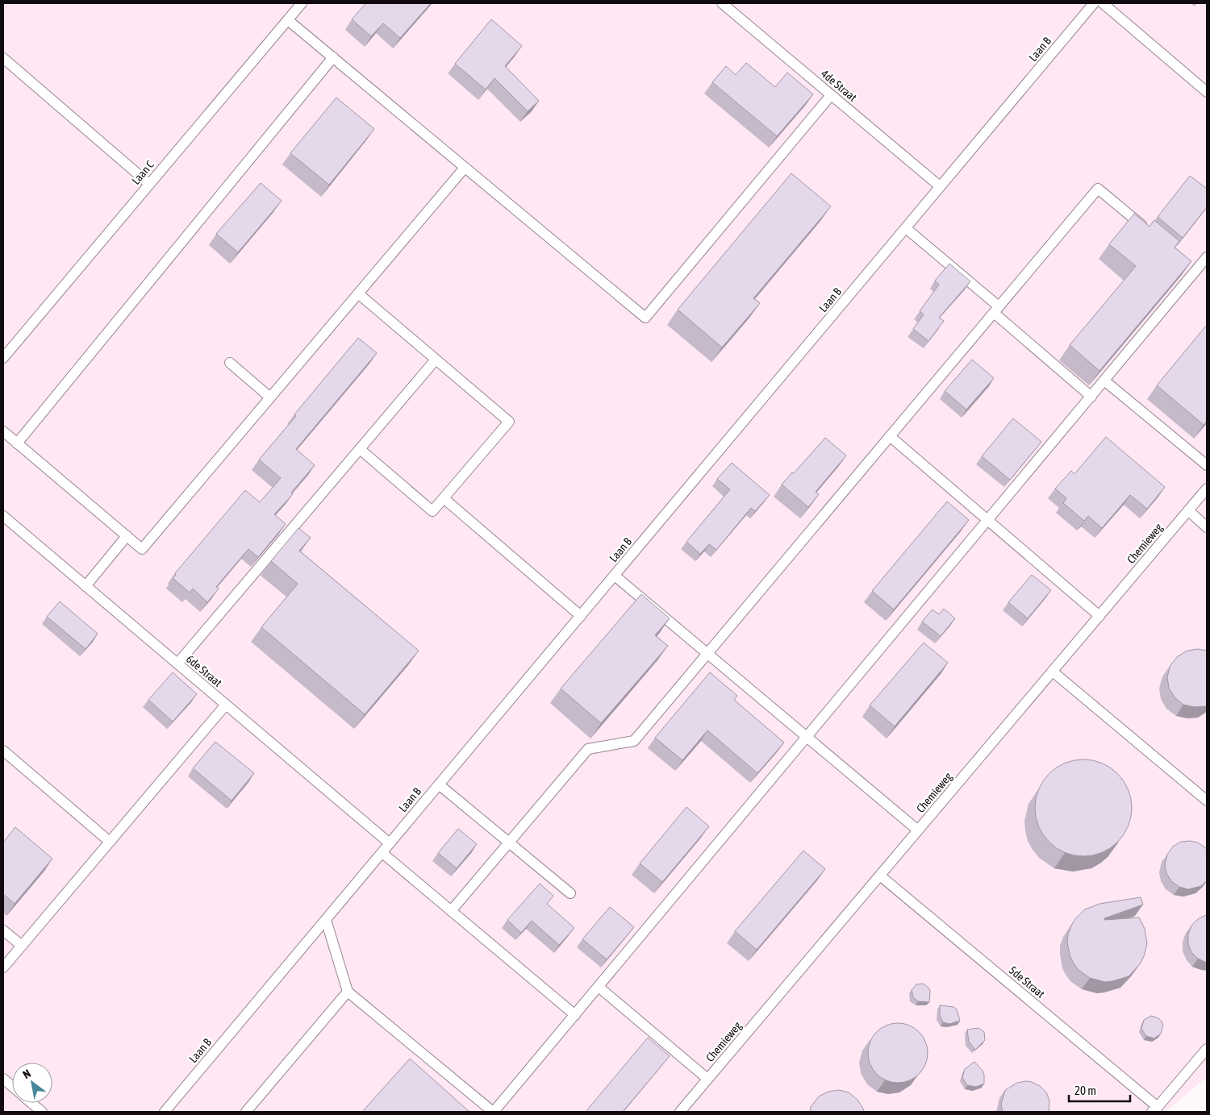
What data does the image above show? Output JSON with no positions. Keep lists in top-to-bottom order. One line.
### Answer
{"streets":{"lane":["Laan B","4de Straat","Laan C","Chemieweg","6de Straat","5de Straat"]},"crossings":[["Laan B","4de Straat"],["Laan B","6de Straat"],["Chemieweg","5de Straat"]],"scale_bar":"20 m","north":"top left"}
